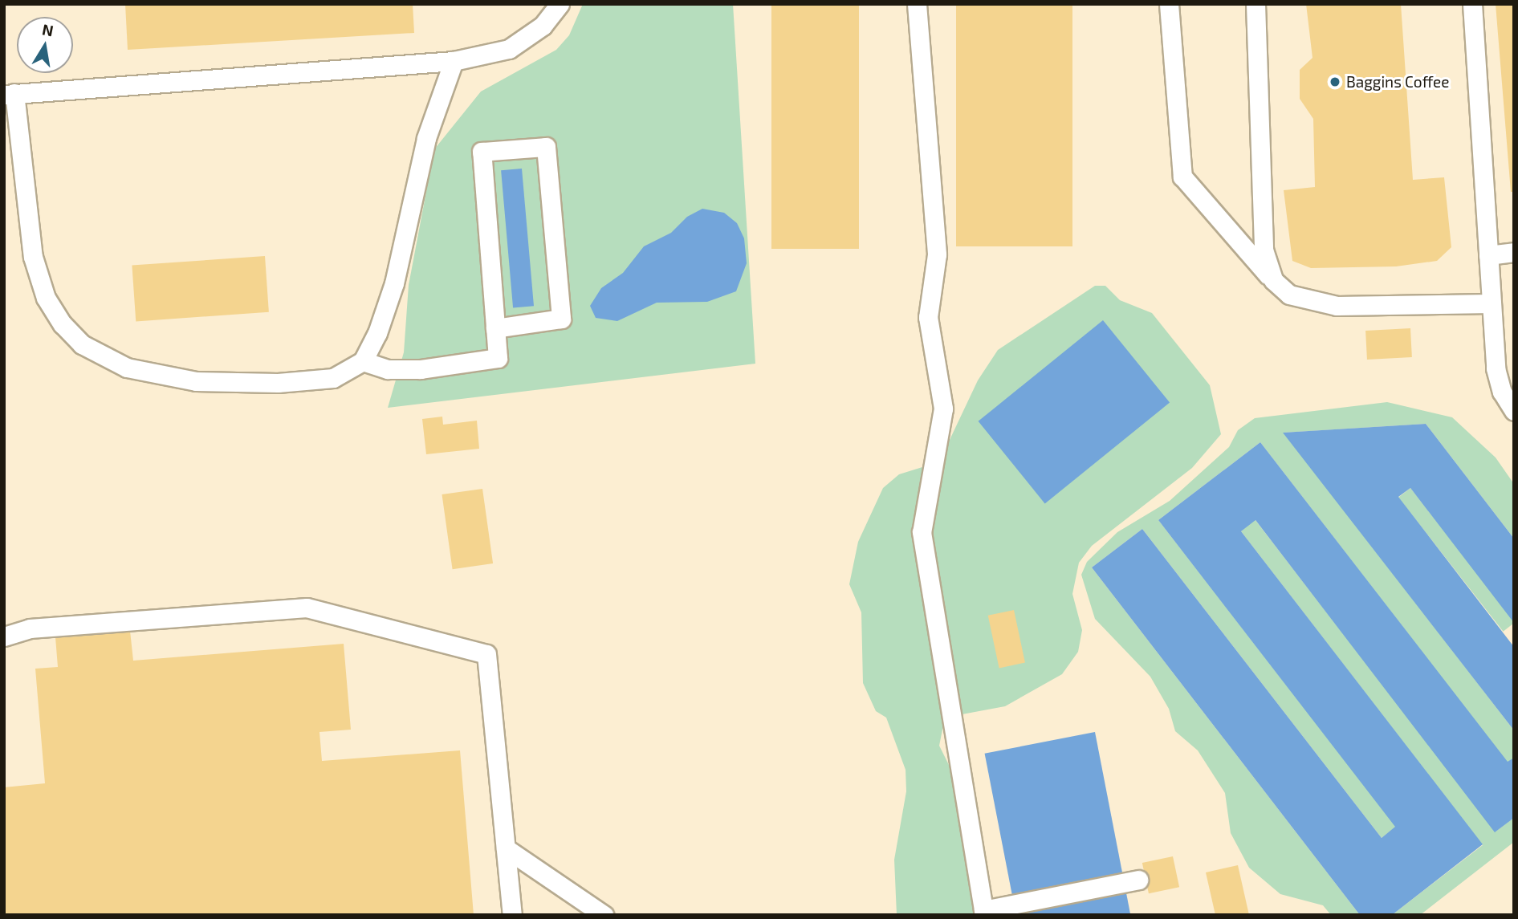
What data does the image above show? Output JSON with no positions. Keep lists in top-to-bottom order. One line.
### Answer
{"places":["Baggins Coffee"],"north":"top"}
